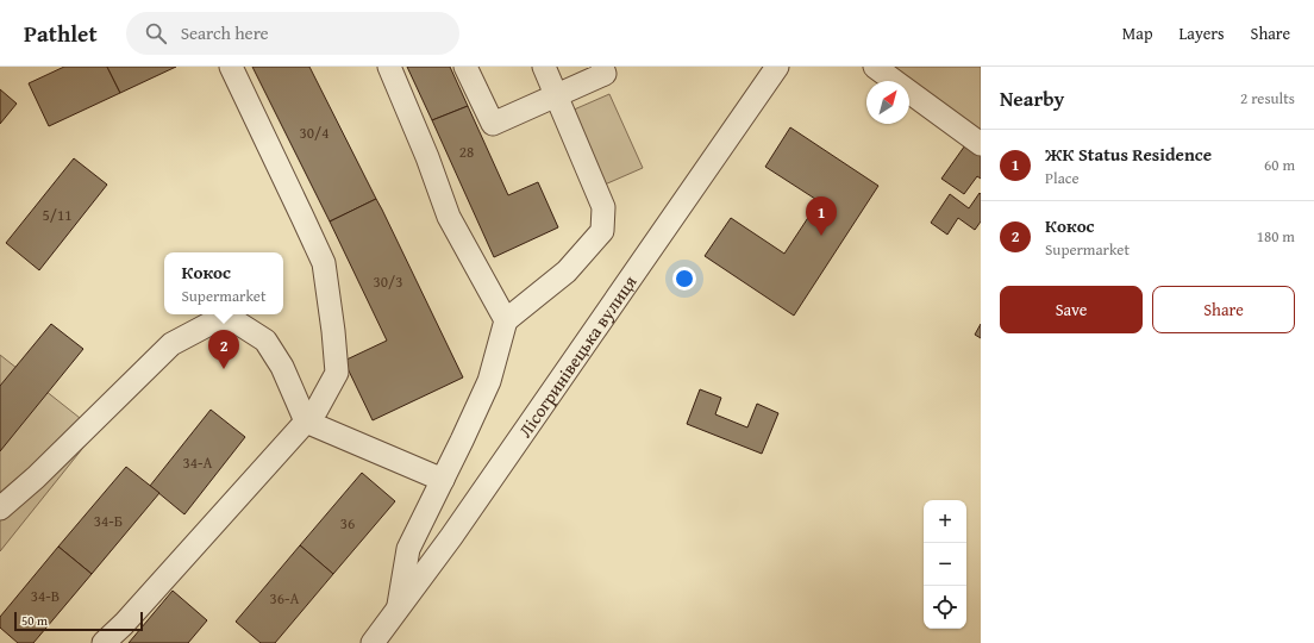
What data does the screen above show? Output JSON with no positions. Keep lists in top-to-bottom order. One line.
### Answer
{"streets":{"street":["Лісогринівецька вулиця"]},"house_numbers":["30/4","28","5/11","30/3","34-А","34-Б","36","34-В","36-А"],"scale_bar":"50 m","north":"top right","page":{"header":"Pathlet","search":"Search here","nav":["Map","Layers","Share"],"heading":["Nearby","2 results"],"list":[{"mark":"1","name":"ЖК Status Residence","note":"Place","value":"60 m"},{"mark":"2","name":"Кокос","note":"Supermarket","value":"180 m"}],"pins":["1","2"],"popup":["Кокос","Supermarket"],"buttons":["Save","Share"],"map_buttons":["+","−"],"scale":"50 m"}}
